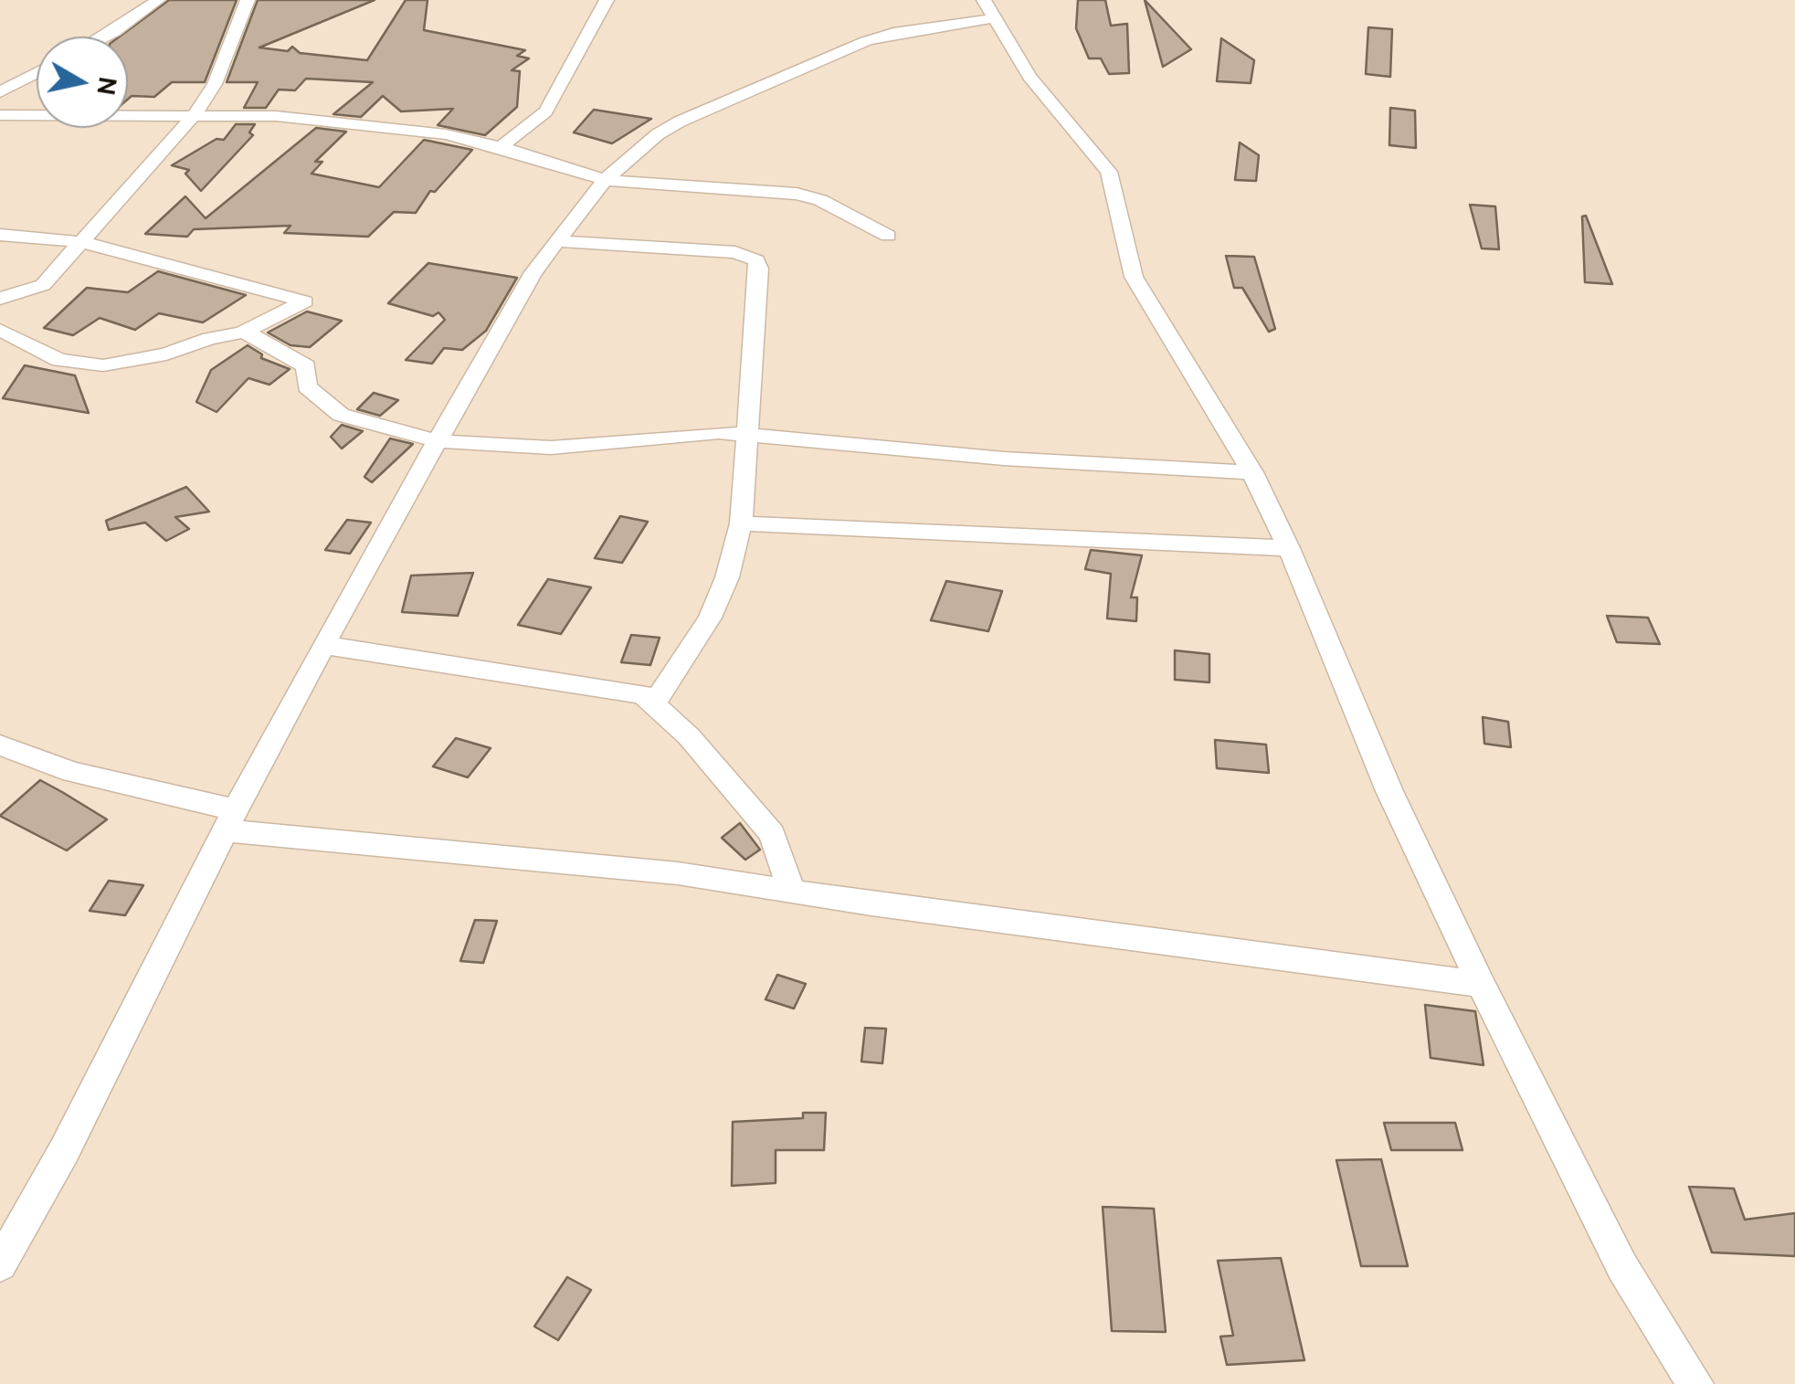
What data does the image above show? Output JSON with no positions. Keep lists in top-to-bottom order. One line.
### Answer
{"north":"right"}
